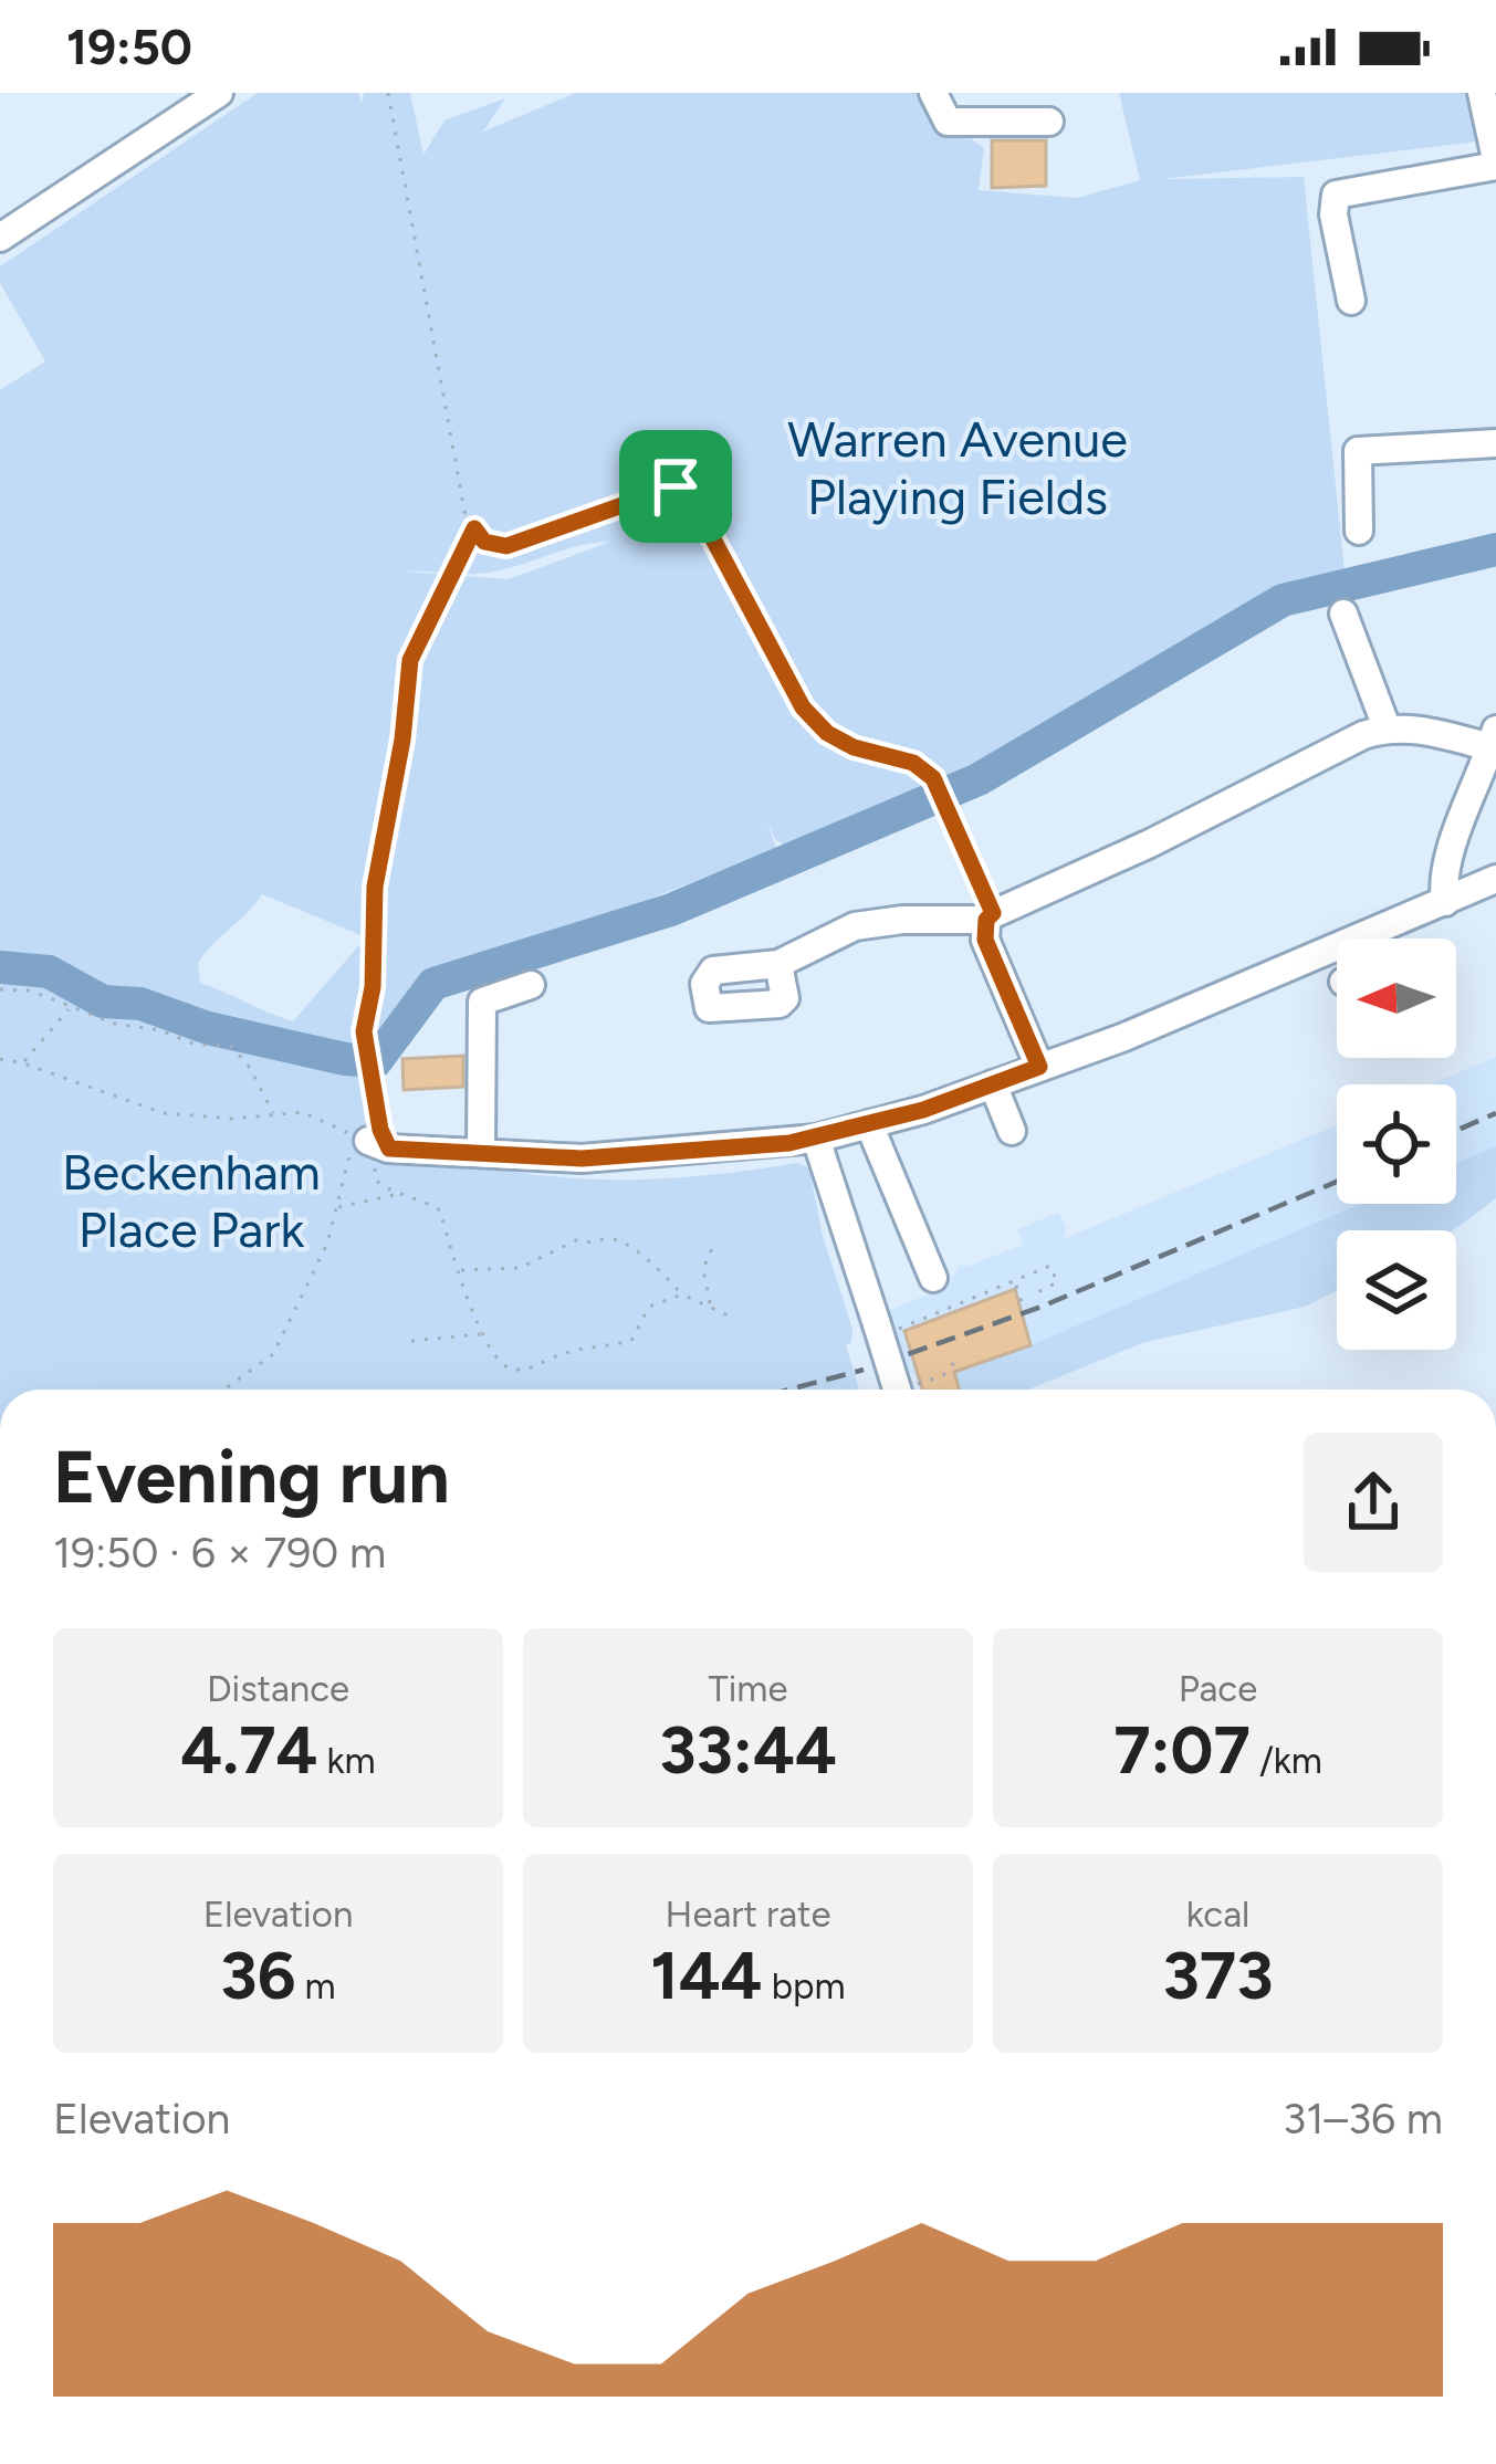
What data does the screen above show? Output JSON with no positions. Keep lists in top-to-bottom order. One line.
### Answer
{"parks":["Warren Avenue Playing Fields","Beckenham Place Park"],"north":"left","page":{"status":"19:50","heading":["Evening run","19:50 · 6 × 790 m"],"stats":[["Distance","4.74 km"],["Time","33:44"],["Pace","7:07 /km"],["Elevation","36 m"],["Heart rate","144 bpm"],["kcal","373"]],"chart":["Elevation","31–36 m"]}}
